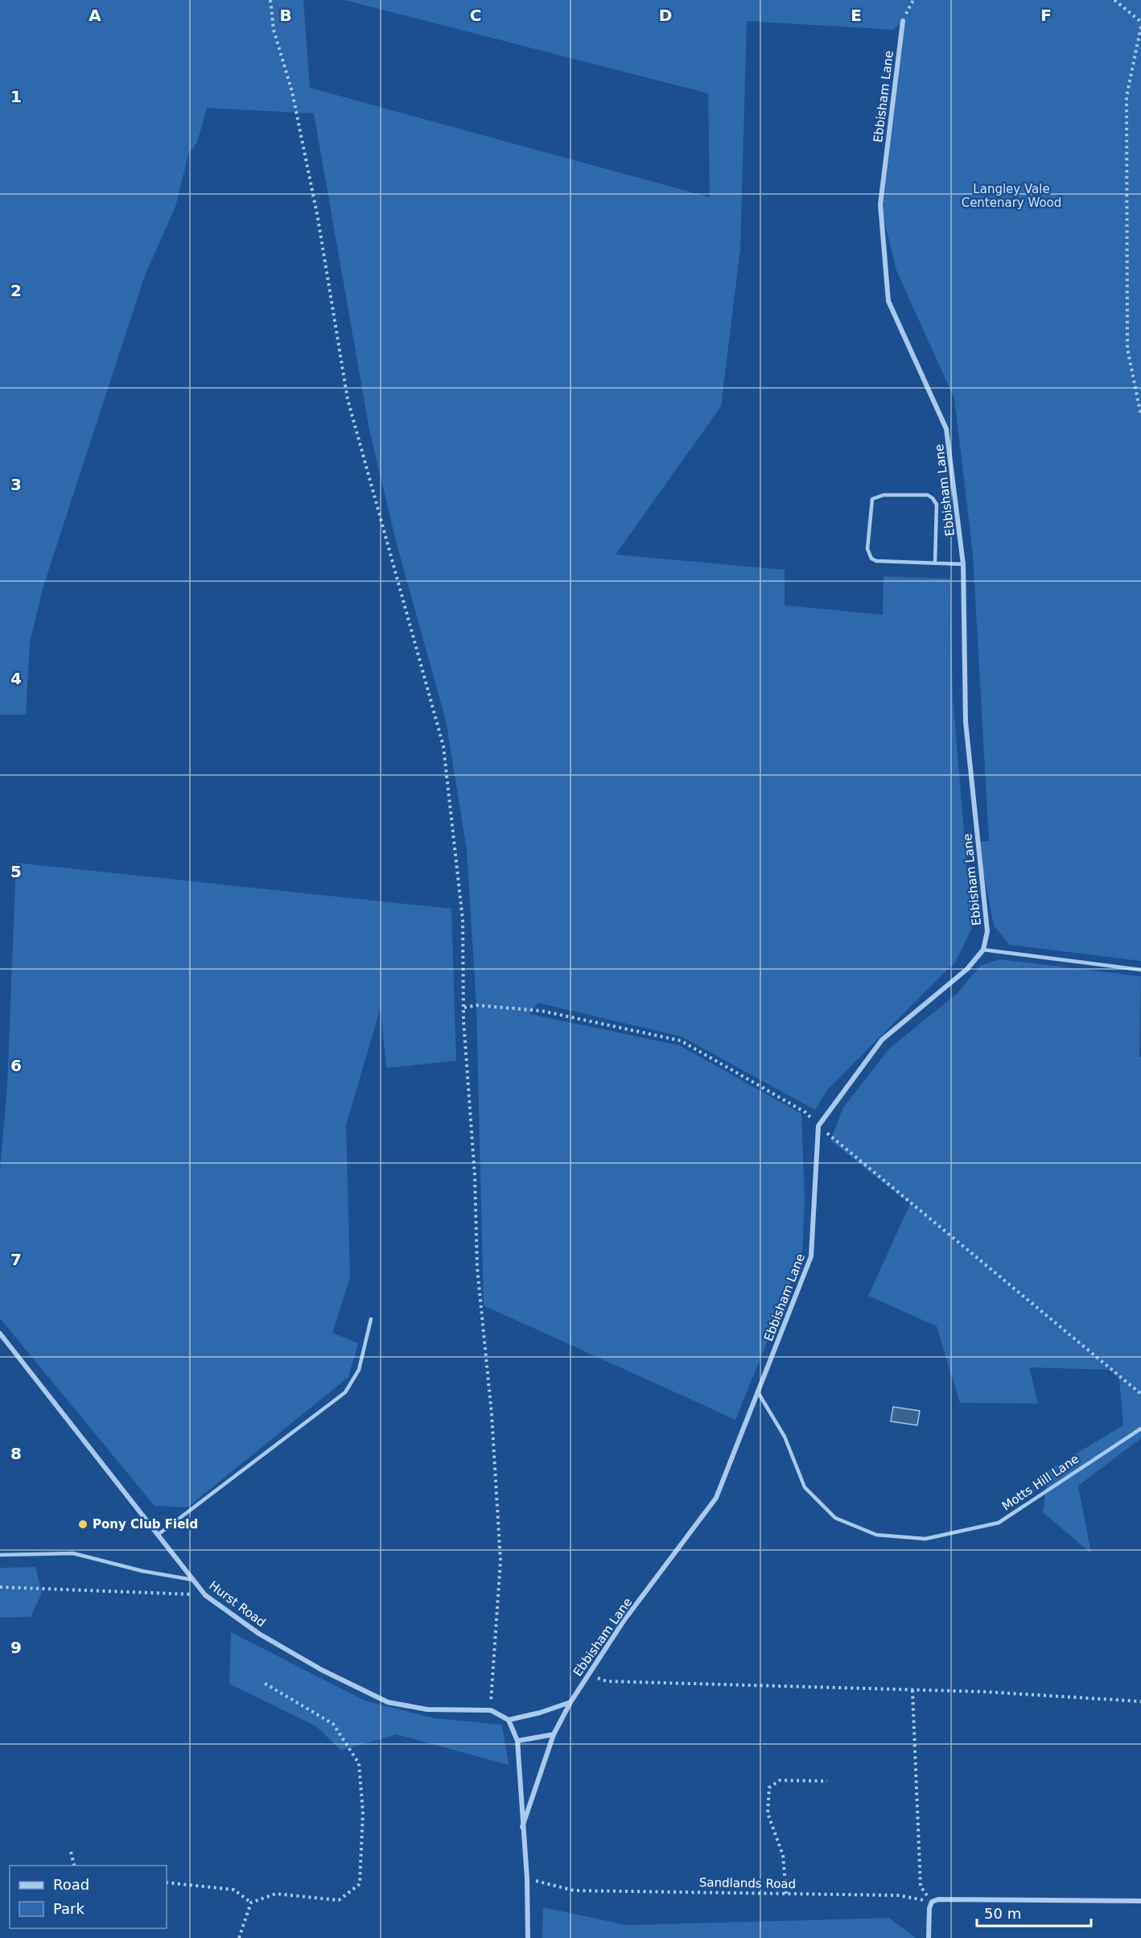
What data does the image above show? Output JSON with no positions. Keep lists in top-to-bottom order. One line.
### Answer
{"streets":{"street":["Ebbisham Lane","Hurst Road"],"lane":["Motts Hill Lane"],"path":["Sandlands Road"]},"crossings":[["Ebbisham Lane","Motts Hill Lane"],["Ebbisham Lane","Hurst Road"],["Ebbisham Lane","Sandlands Road"]],"parks":["Langley Vale Centenary Wood"],"places":["Pony Club Field"],"legend":["Road","Park"],"scale_bar":"50 m","grid":{"columns":["A","B","C","D","E","F"],"rows":["1","2","3","4","5","6","7","8","9"]}}
